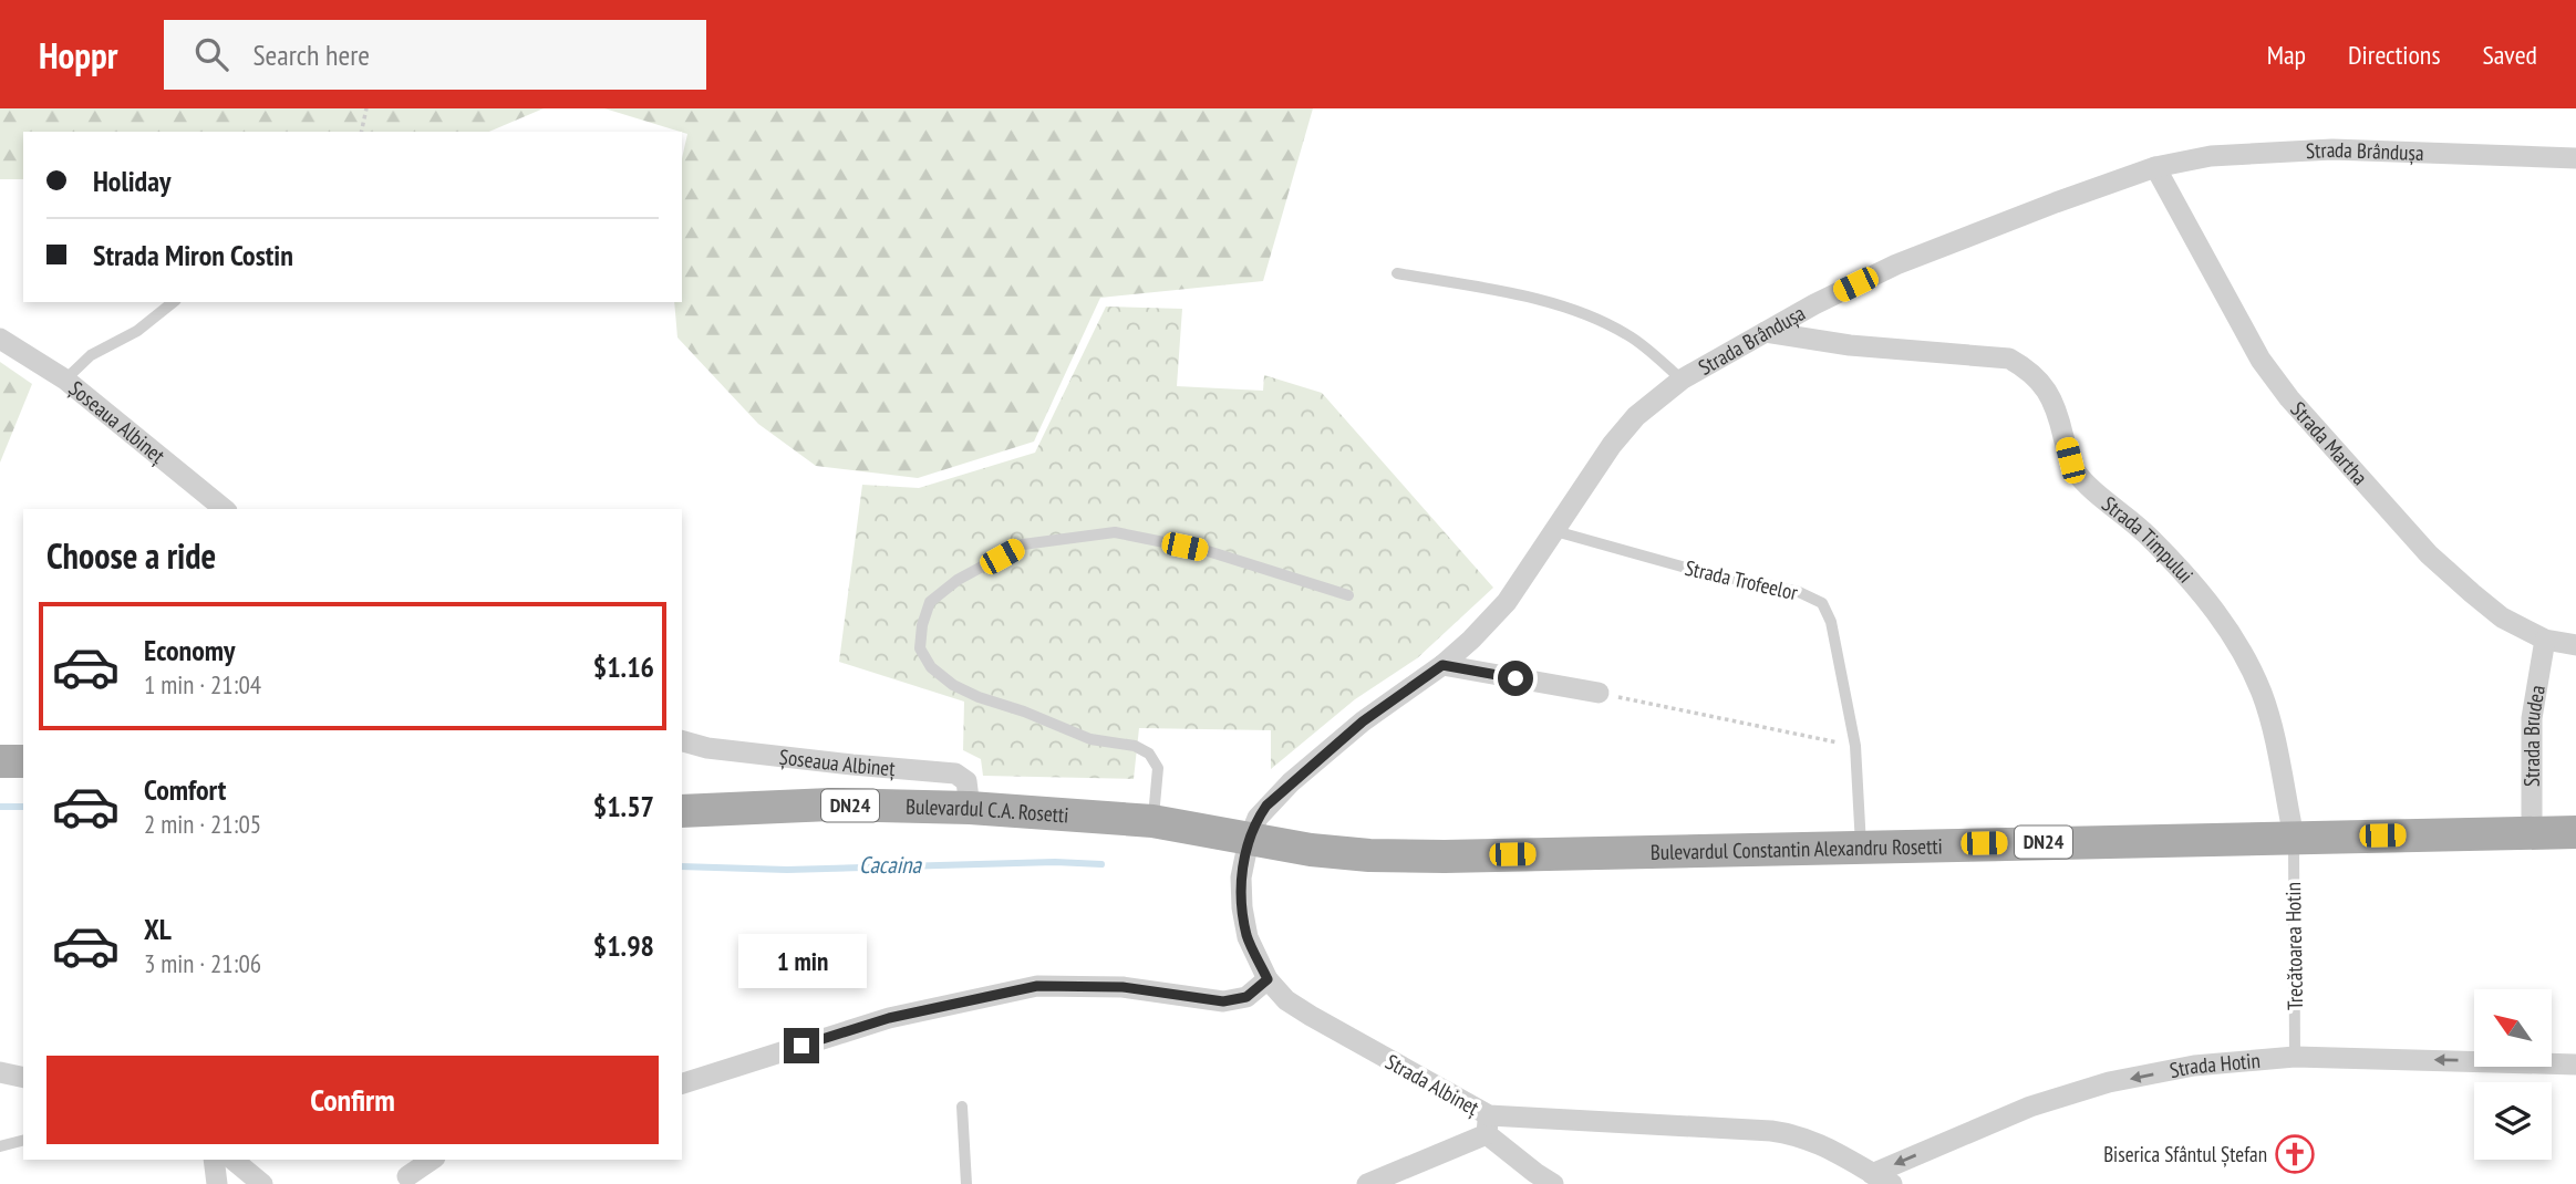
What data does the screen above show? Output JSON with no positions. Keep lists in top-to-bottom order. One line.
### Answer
{"streets":{"main road":["DN24","Bulevardul C.A. Rosetti","Bulevardul Constantin Alexandru Rosetti"],"street":["Strada Brândușa","Șoseaua Albineț","Strada Martha","Strada Timpului","Strada Brudea","Strada Hotin","Strada Albineț"],"lane":["Strada Trofeelor","Trecătoarea Hotin"]},"crossings":[["Strada Brândușa","Strada Martha"],["Strada Brândușa","Strada Timpului"],["Strada Brândușa","Strada Trofeelor"],["Strada Brândușa","Bulevardul C.A. Rosetti"],["Strada Brândușa","Bulevardul Constantin Alexandru Rosetti"],["Strada Brândușa","Strada Albineț"],["Șoseaua Albineț","Bulevardul C.A. Rosetti"],["Strada Martha","Strada Brudea"],["Strada Timpului","Bulevardul Constantin Alexandru Rosetti"],["Strada Timpului","Trecătoarea Hotin"],["Strada Trofeelor","Bulevardul Constantin Alexandru Rosetti"],["Strada Brudea","Bulevardul Constantin Alexandru Rosetti"],["Bulevardul C.A. Rosetti","Bulevardul Constantin Alexandru Rosetti"],["Bulevardul C.A. Rosetti","Strada Albineț"],["Bulevardul Constantin Alexandru Rosetti","Trecătoarea Hotin"],["Bulevardul Constantin Alexandru Rosetti","Strada Albineț"],["Trecătoarea Hotin","Strada Hotin"],["Strada Hotin","Strada Albineț"]],"one_way":["Strada Hotin"],"water":["Cacaina"],"places":{"church":["Biserica Sfântul Ștefan"]},"north":"top left","page":{"header":"Hoppr","search":"Search here","nav":["Map","Directions","Saved"],"banner":["Holiday","Strada Miron Costin"],"heading":"Choose a ride","list":[{"name":"Economy","note":"1 min · 21:04","value":"$1.16"},{"name":"Comfort","note":"2 min · 21:05","value":"$1.57"},{"name":"XL","note":"3 min · 21:06","value":"$1.98"}],"bubble":"1 min","buttons":"Confirm"}}
